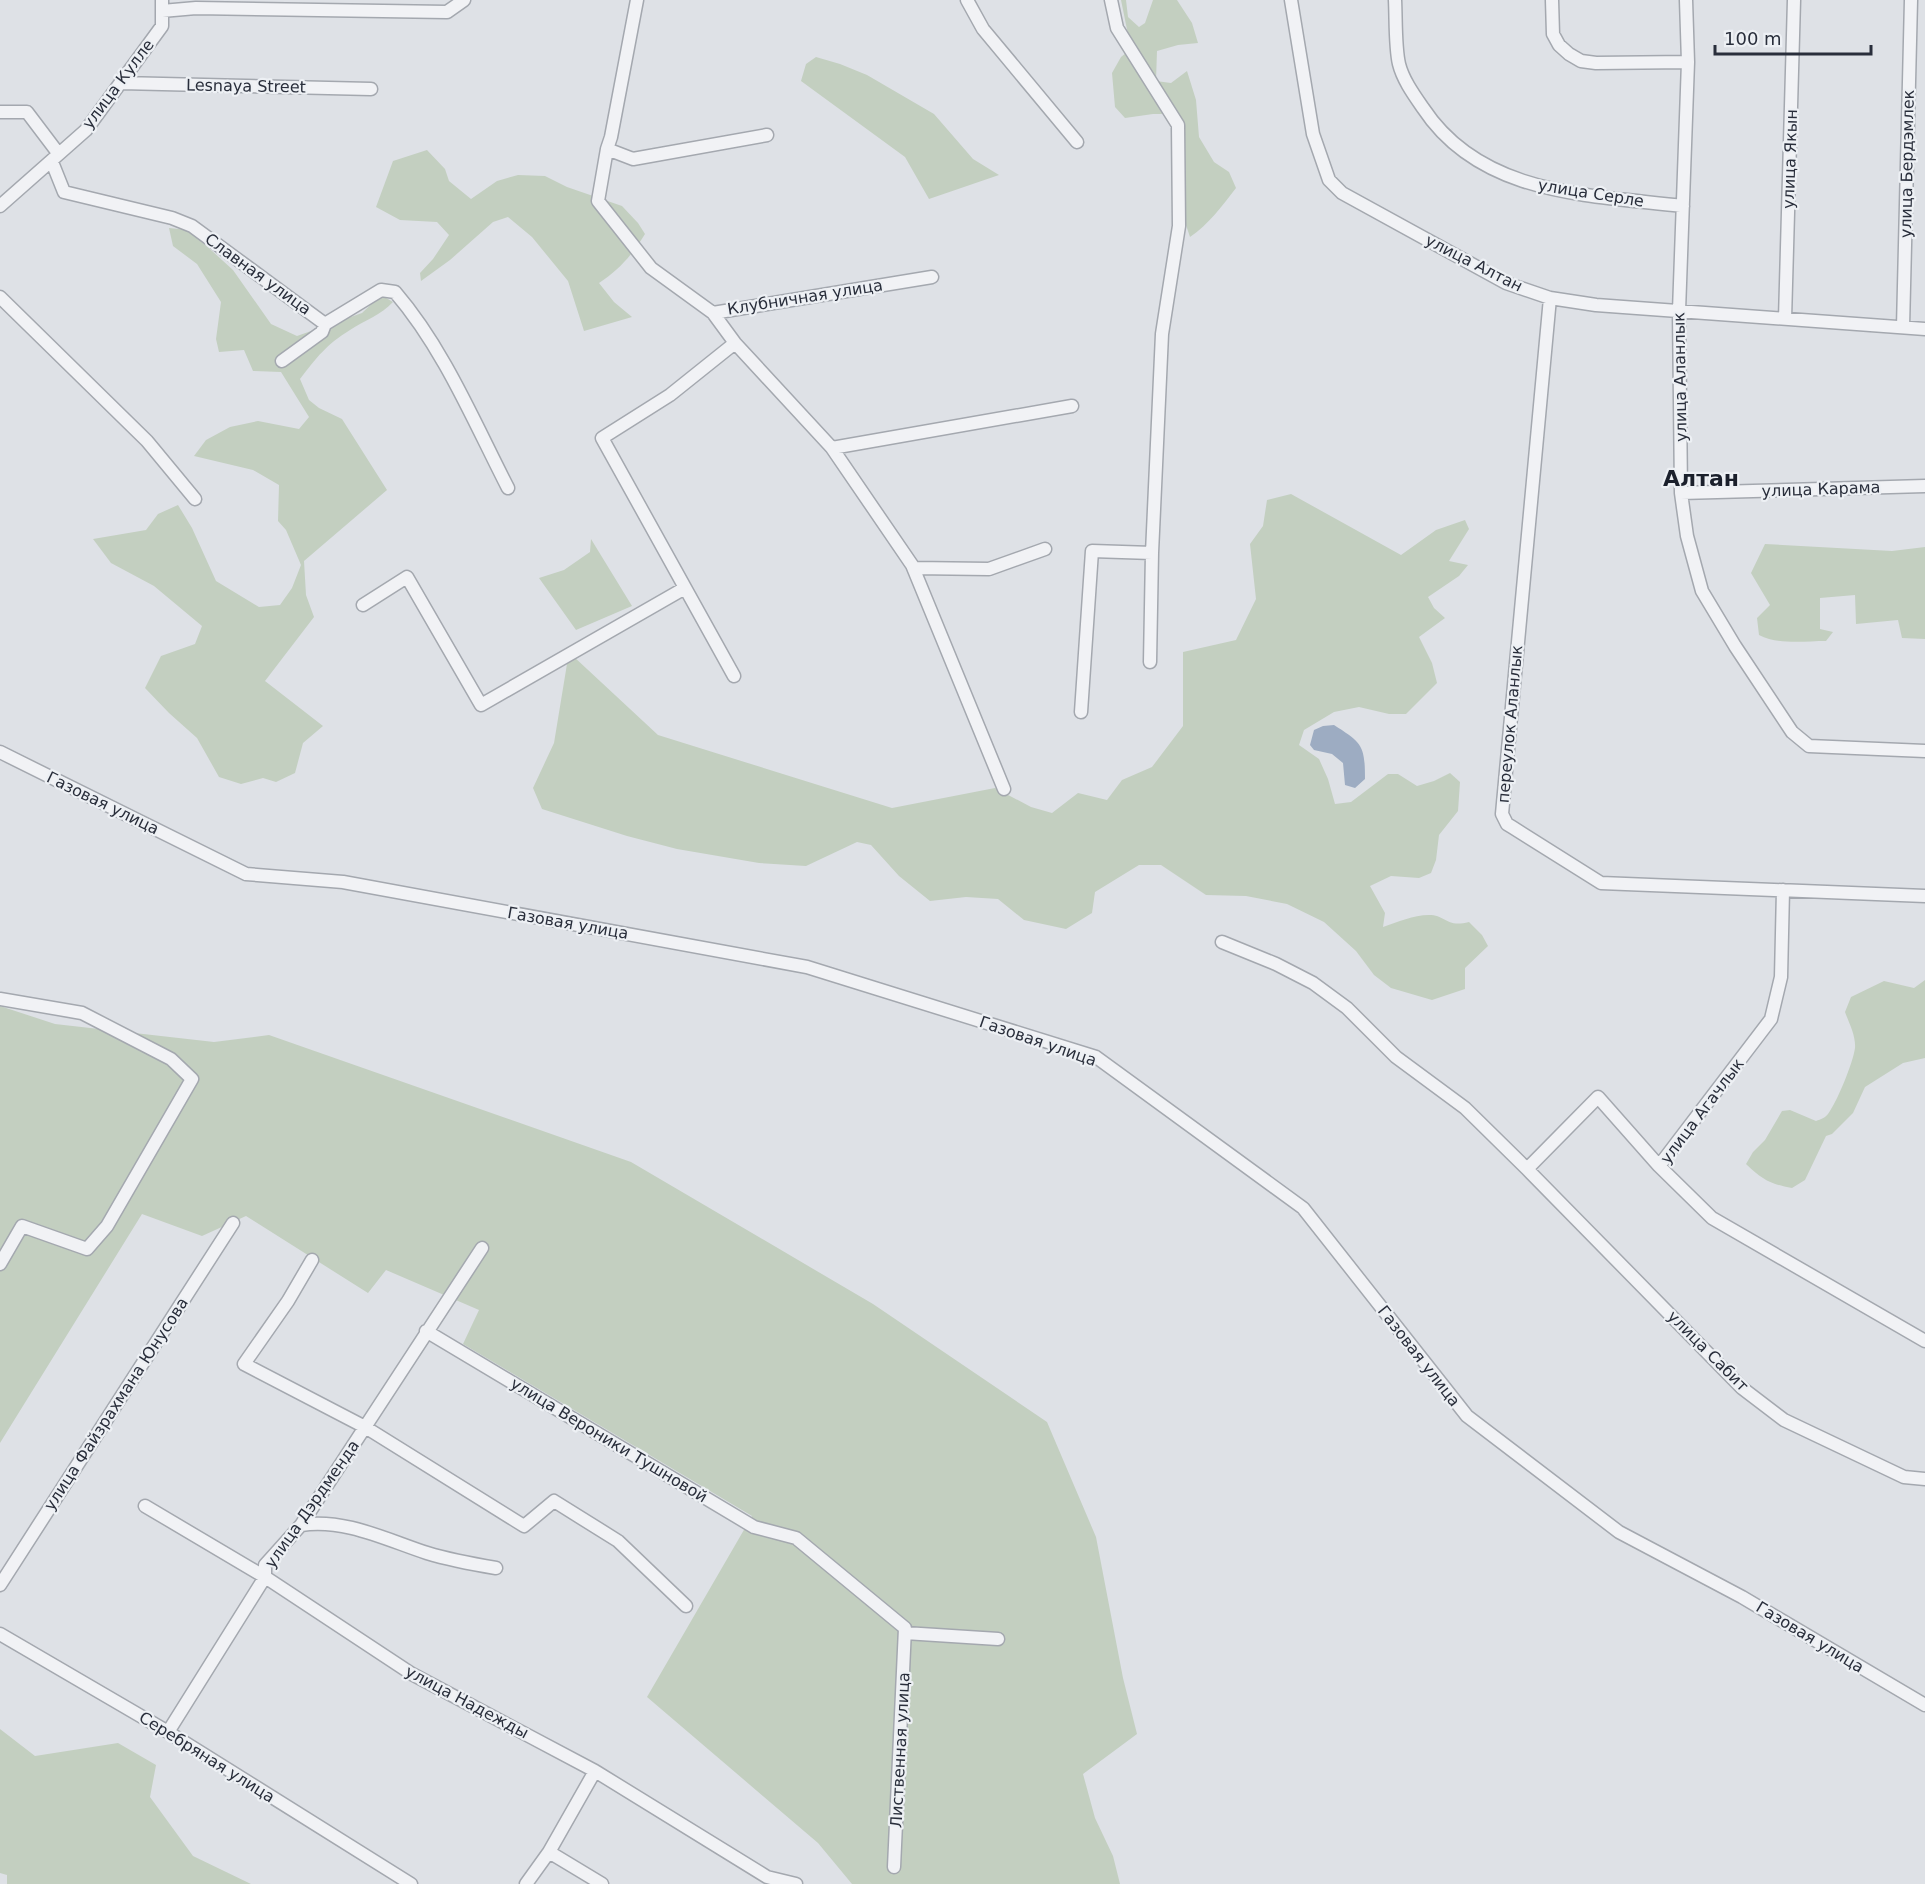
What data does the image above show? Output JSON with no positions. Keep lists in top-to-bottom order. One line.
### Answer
{"streets":{"street":["улица Кулле","Lesnaya Street","улица Якын","улица Бердэмлек","улица Серле","улица Алтан","Славная улица","Клубничная улица","улица Аланлык","улица Карама","переулок Аланлык","Газовая улица","улица Агачлык","улица Сабит","улица Файзрахмана Юнусова","улица Вероники Тушновой","улица Дэрдменда","улица Надежды","Лиственная улица","Серебряная улица"]},"crossings":[["улица Кулле","Lesnaya Street"],["улица Кулле","Славная улица"],["улица Якын","улица Алтан"],["улица Бердэмлек","улица Алтан"],["улица Серле","улица Аланлык"],["улица Алтан","улица Аланлык"],["улица Алтан","переулок Аланлык"],["улица Аланлык","улица Карама"],["переулок Аланлык","улица Агачлык"],["улица Вероники Тушновой","улица Дэрдменда"],["улица Вероники Тушновой","Лиственная улица"],["улица Дэрдменда","улица Надежды"],["улица Дэрдменда","Серебряная улица"]],"districts":["Алтан"],"scale_bar":"100 m"}
